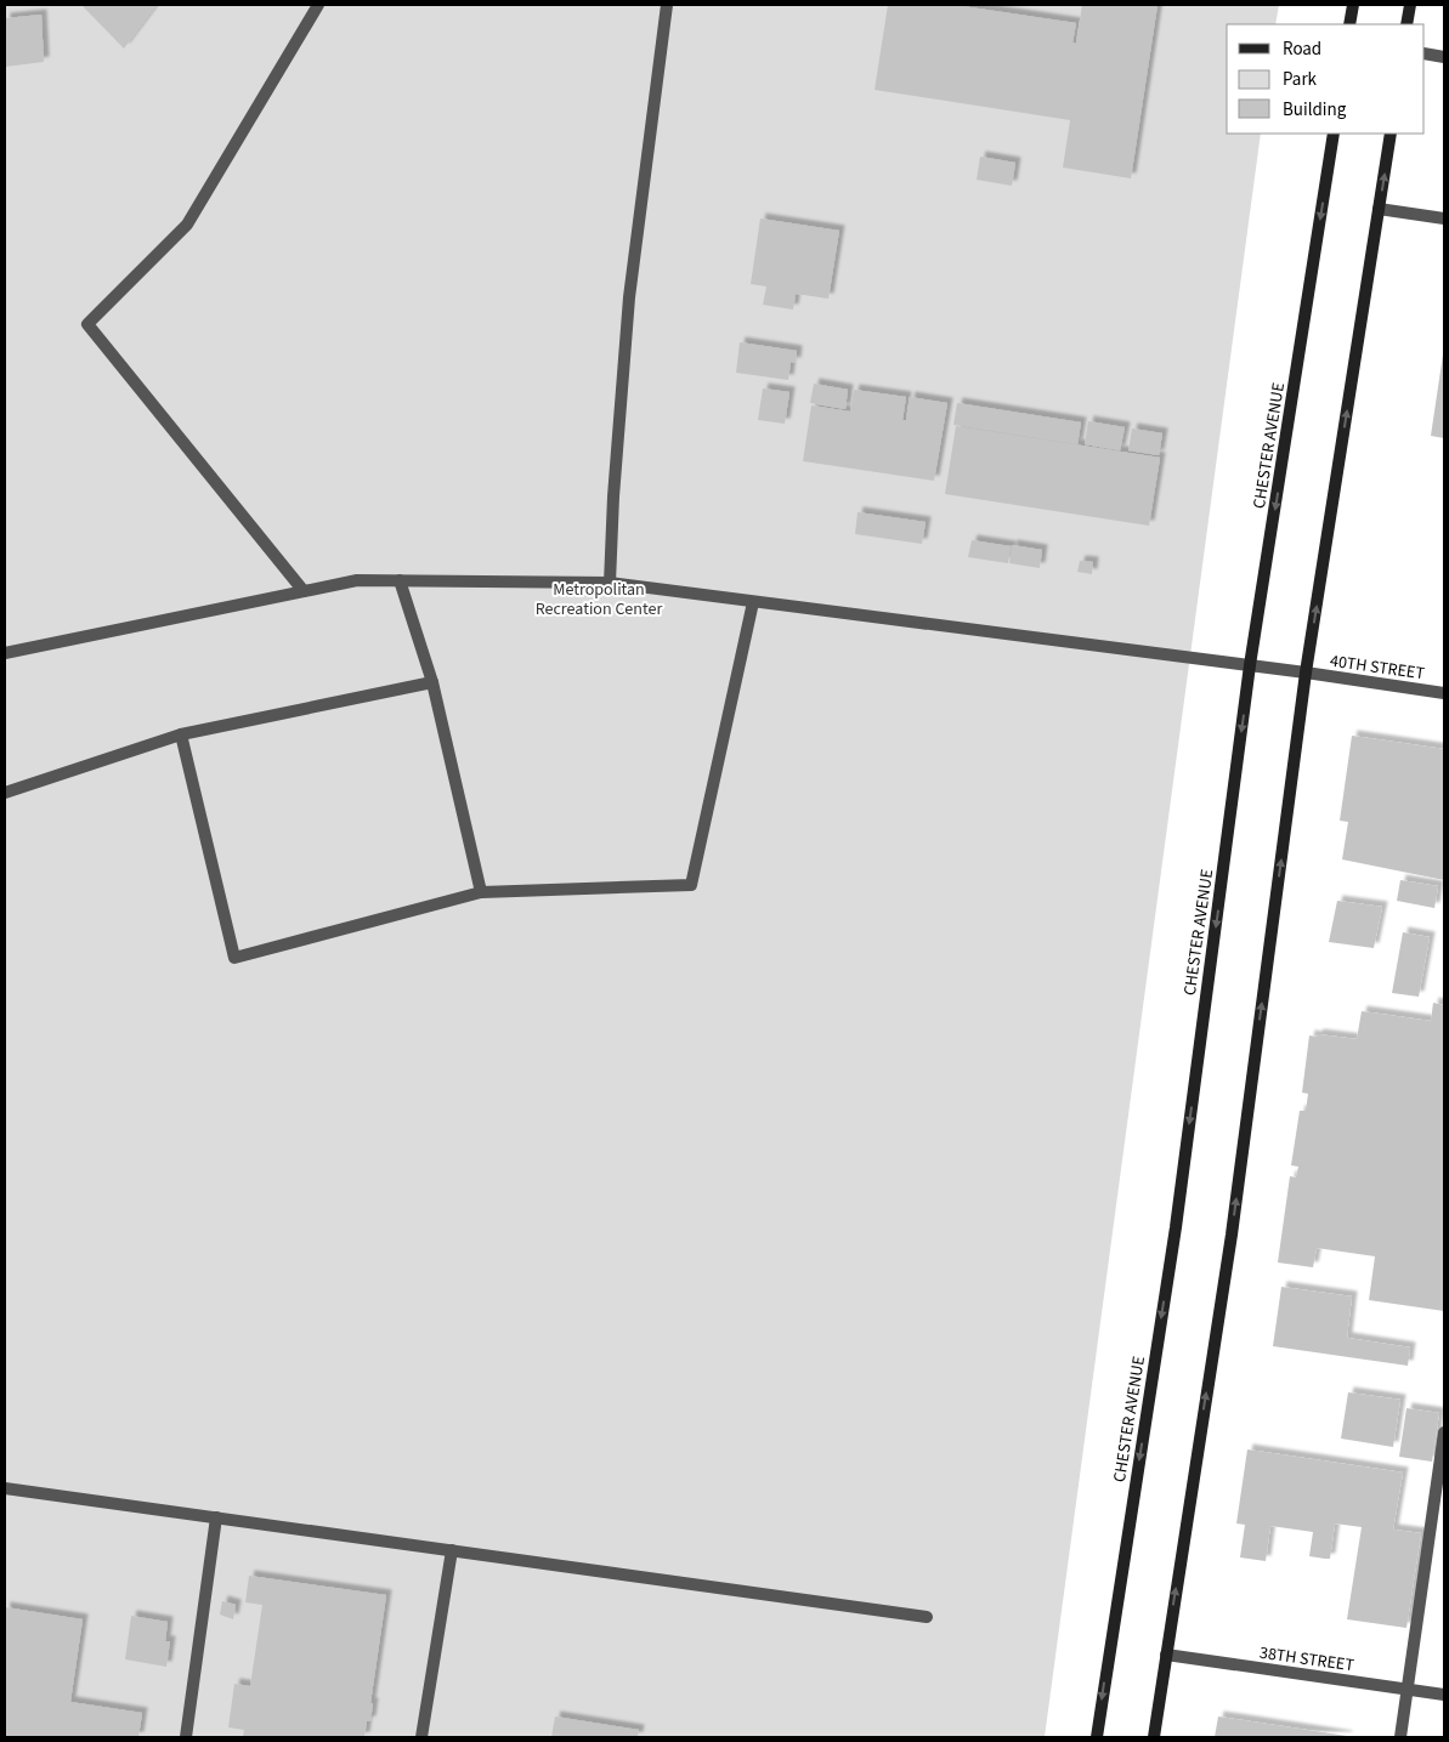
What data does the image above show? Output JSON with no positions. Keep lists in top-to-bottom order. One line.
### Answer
{"streets":{"main road":["CHESTER AVENUE"],"street":["40TH STREET","38TH STREET"]},"crossings":[["CHESTER AVENUE","40TH STREET"]],"parks":["Metropolitan Recreation Center"],"legend":["Road","Park","Building"]}
